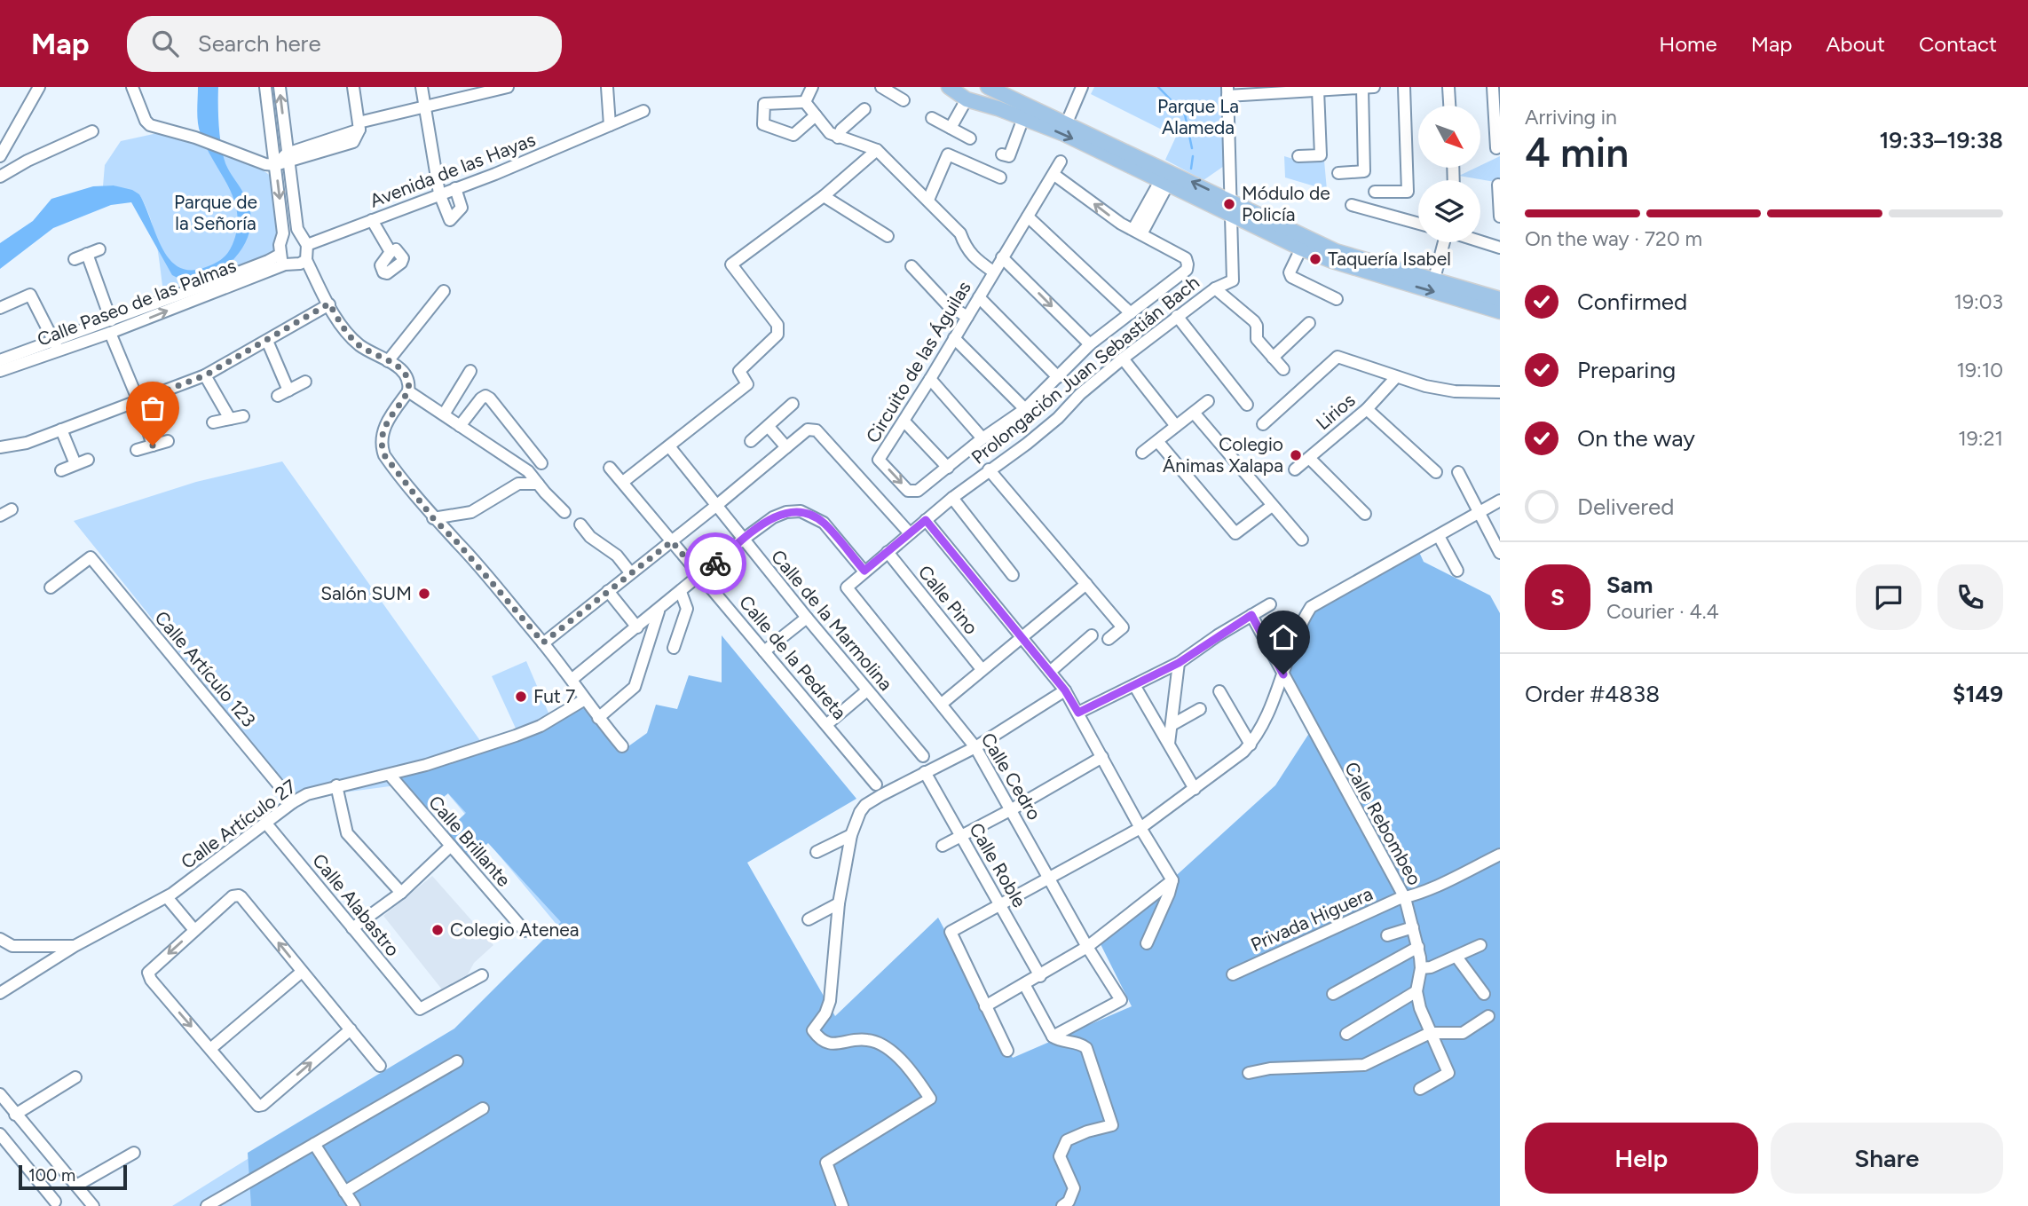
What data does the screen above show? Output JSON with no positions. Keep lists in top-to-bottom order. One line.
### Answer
{"streets":{"street":["Avenida de las Hayas","Calle Paseo de las Palmas","Circuito de las Águilas","Prolongación Juan Sebastián Bach","Lirios","Calle Pino","Calle de la Marmolina","Calle de la Pedreta","Calle Artículo 123","Calle Cedro","Calle Rebombeo","Calle Artículo 27","Calle Brillante","Calle Roble","Calle Alabastro","Privada Higuera"]},"crossings":[["Prolongación Juan Sebastián Bach","Calle Pino"],["Prolongación Juan Sebastián Bach","Calle Cedro"],["Calle Artículo 123","Calle Artículo 27"],["Calle Rebombeo","Privada Higuera"],["Calle Artículo 27","Calle Brillante"],["Calle Artículo 27","Calle Alabastro"]],"parks":["Parque La Alameda","Parque de la Señoría"],"places":["Módulo de Policía","Taquería Isabel","Colegio Ánimas Xalapa","Salón SUM","Fut 7","Colegio Atenea"],"scale_bar":"100 m","north":"bottom right","page":{"header":"Map","search":"Search here","nav":["Home","Map","About","Contact"],"heading":["4 min","Arriving in","19:33–19:38"],"panel":["Sam","Courier · 4.4","Order #4838","$149"],"bar":"On the way · 720 m","list":[["Confirmed","19:03"],["Preparing","19:10"],["On the way","19:21"],"Delivered"],"round":"S","buttons":["Help","Share"],"scale":"100 m"}}
